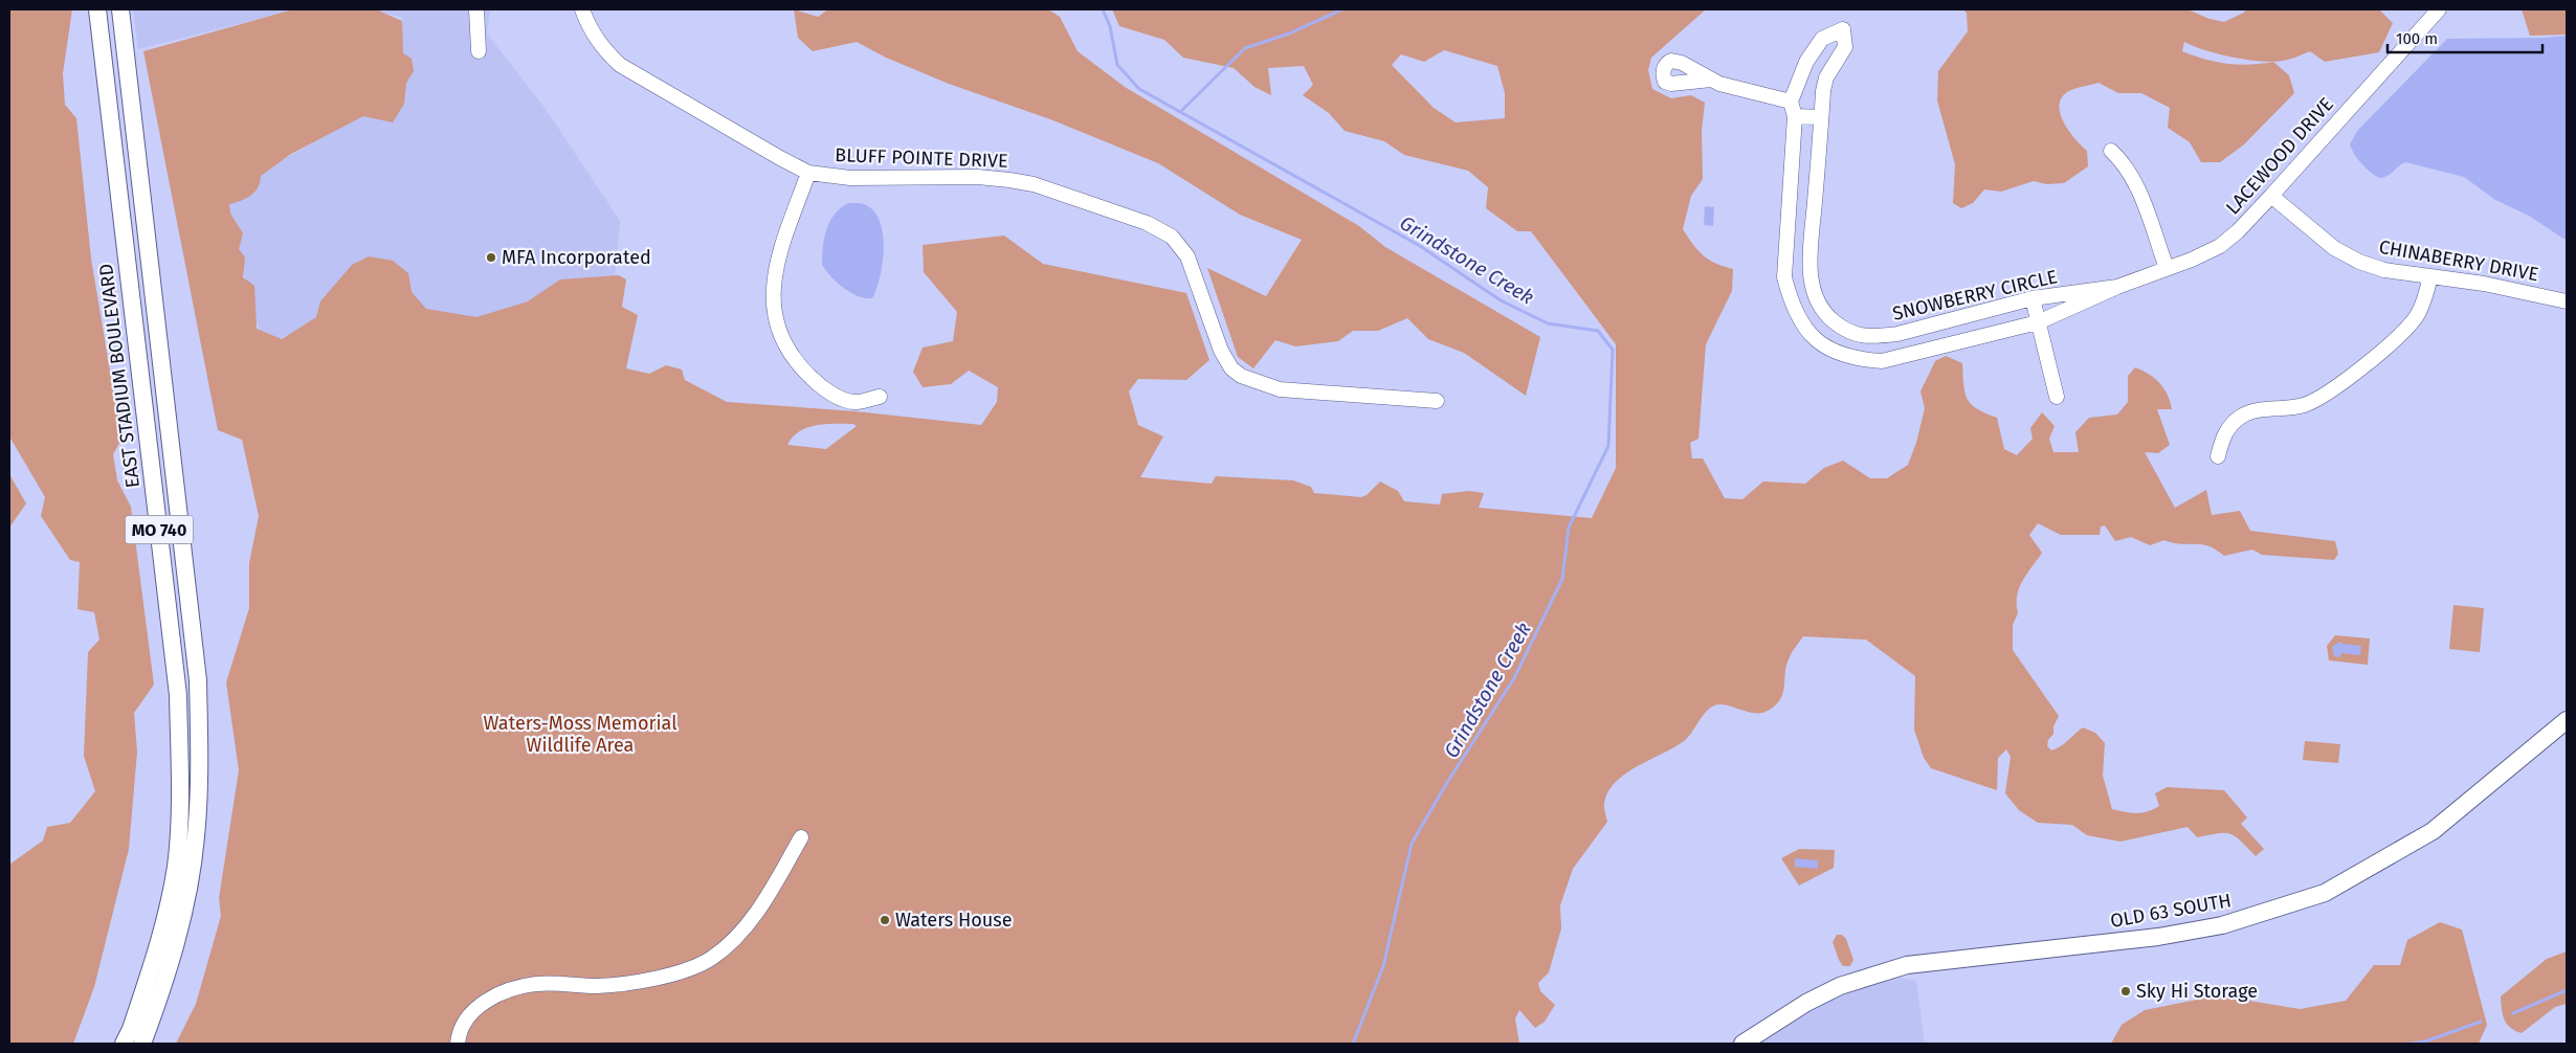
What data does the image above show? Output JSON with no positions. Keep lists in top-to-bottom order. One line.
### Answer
{"streets":{"main road":["EAST STADIUM BOULEVARD","MO 740","OLD 63 SOUTH"],"street":["LACEWOOD DRIVE","BLUFF POINTE DRIVE","CHINABERRY DRIVE","SNOWBERRY CIRCLE"]},"crossings":[["LACEWOOD DRIVE","CHINABERRY DRIVE"],["LACEWOOD DRIVE","SNOWBERRY CIRCLE"]],"water":["Grindstone Creek"],"parks":["Waters-Moss Memorial Wildlife Area"],"places":["MFA Incorporated","Waters House","Sky Hi Storage"],"scale_bar":"100 m"}
